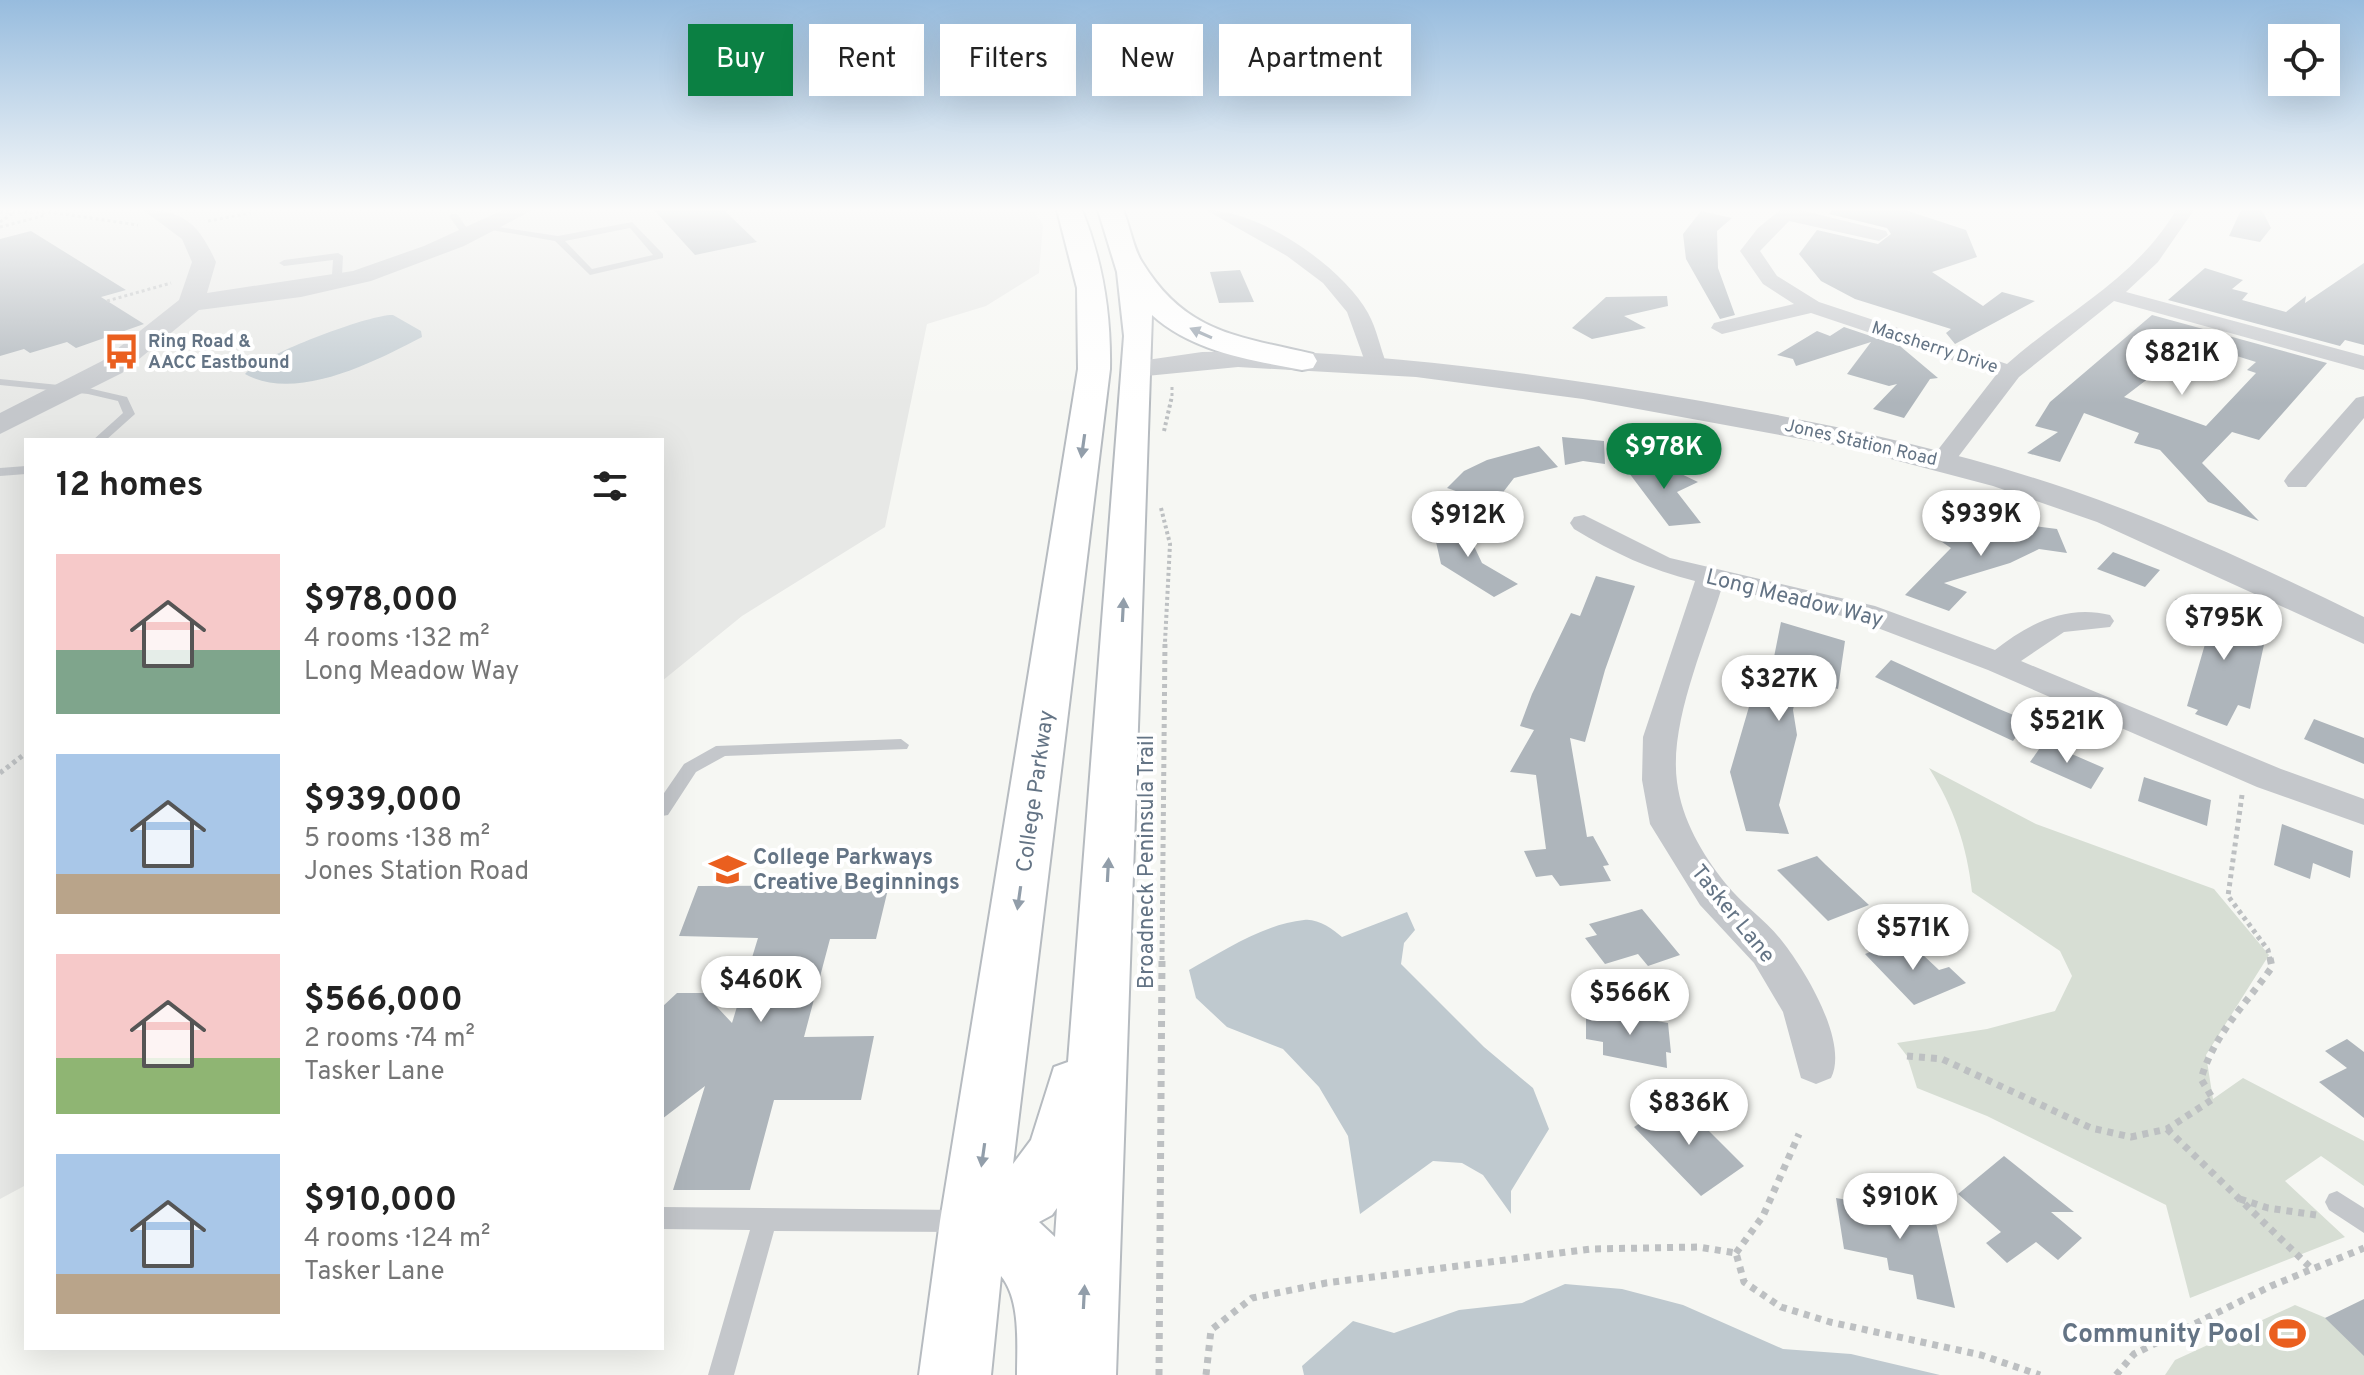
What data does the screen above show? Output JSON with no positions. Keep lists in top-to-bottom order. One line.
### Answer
{"streets":{"main road":["College Parkway"],"street":["Macsherry Drive","Jones Station Road","Long Meadow Way","Tasker Lane"],"path":["Broadneck Peninsula Trail"]},"crossings":[["Jones Station Road","College Parkway"],["Long Meadow Way","Tasker Lane"]],"places":{"bus stop":["Ring Road & AACC Eastbound"],"school or university":["College Parkways Creative Beginnings"],"sports":["Community Pool"]},"page":{"chip":["Buy","Rent","Filters","New","Apartment"],"price":["$821K","$978K","$939K","$912K","$795K","$327K","$521K","$571K","$460K","$566K","$836K","$910K"],"heading":"12 homes","list":[{"name":"$978,000","note":"4 rooms · 132 m² · Long Meadow Way"},{"name":"$939,000","note":"5 rooms · 138 m² · Jones Station Road"},{"name":"$566,000","note":"2 rooms · 74 m² · Tasker Lane"},{"name":"$910,000","note":"4 rooms · 124 m² · Tasker Lane"}]}}
